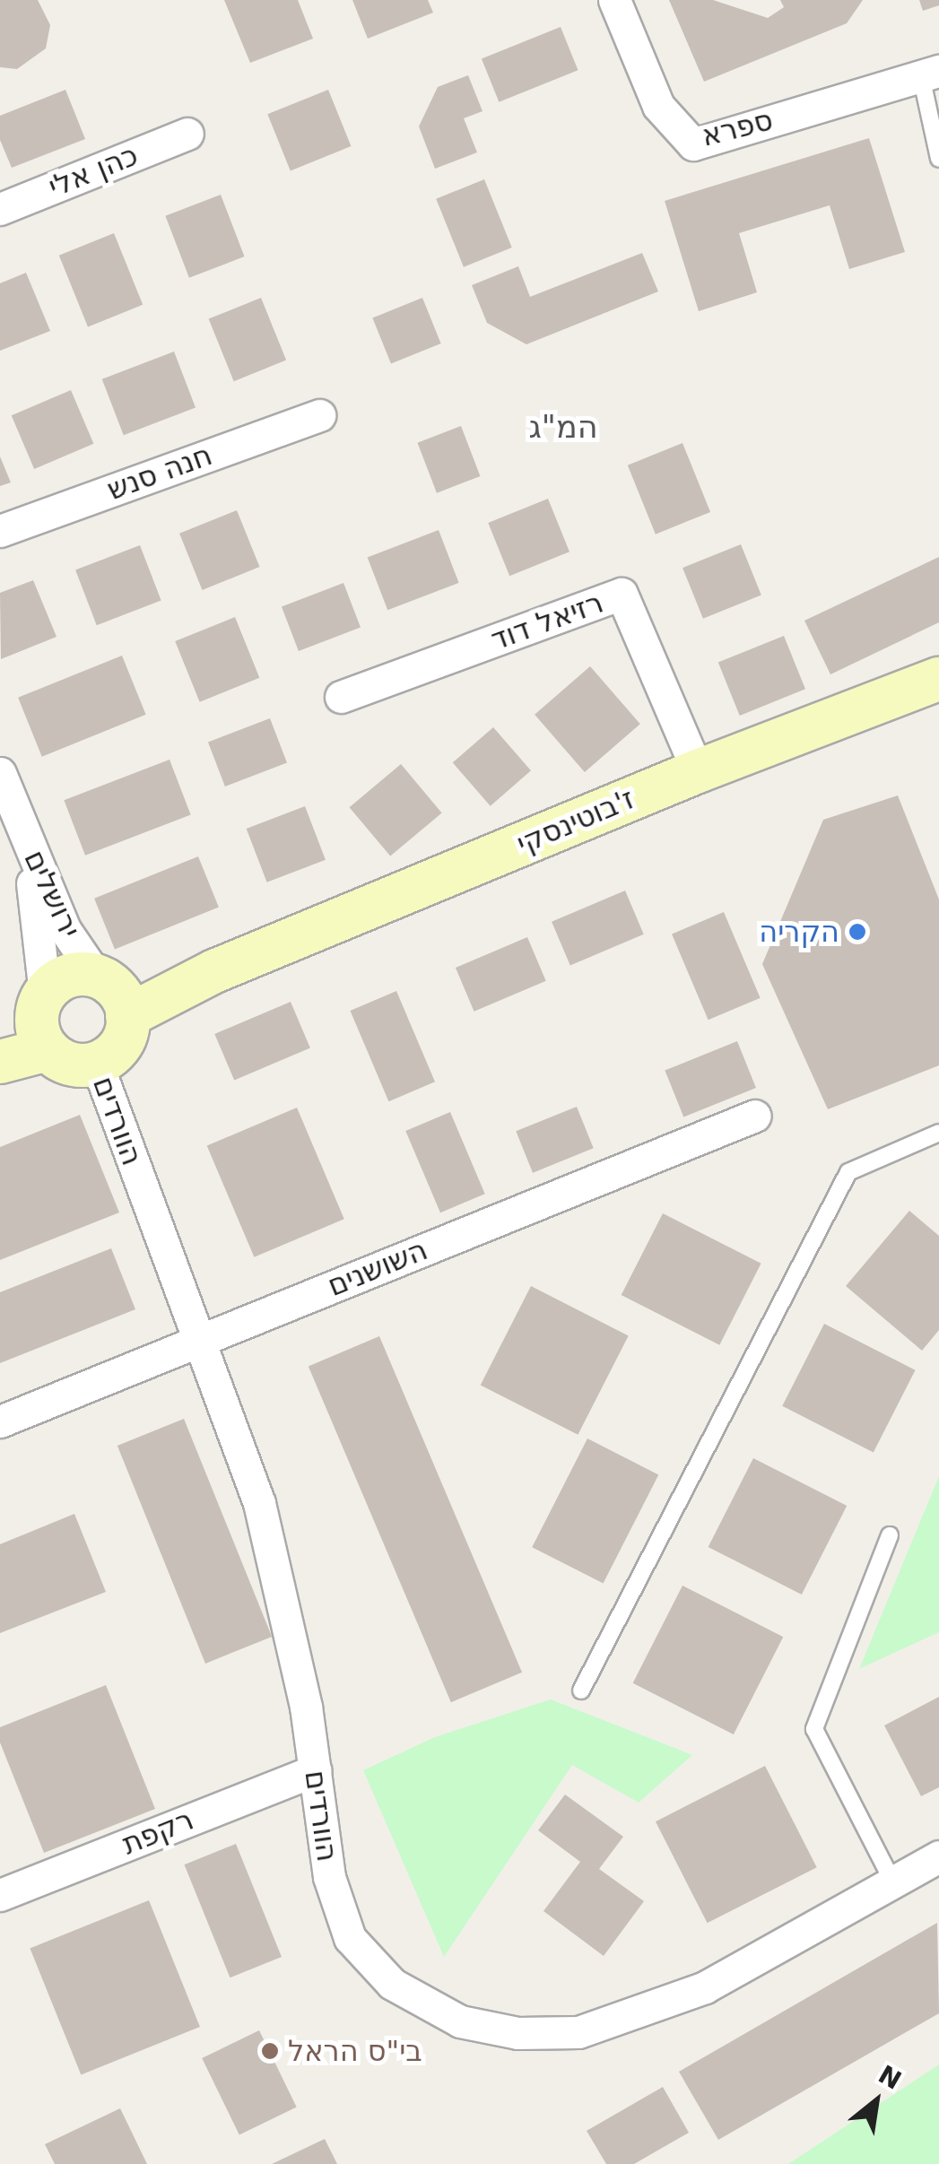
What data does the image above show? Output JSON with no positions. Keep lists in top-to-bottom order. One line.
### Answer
{"streets":{"street":["ספרא","כהן אלי","חנה סנש","רזיאל דוד","ז'בוטינסקי","ירושלים","הוורדים","השושנים","רקפת"]},"crossings":[["רזיאל דוד","ז'בוטינסקי"],["ז'בוטינסקי","ירושלים"],["ז'בוטינסקי","הוורדים"],["ירושלים","הוורדים"],["הוורדים","השושנים"],["הוורדים","רקפת"]],"districts":["המ\"ג"],"places":["הקריה","בי\"ס הראל"],"north":"top right"}
